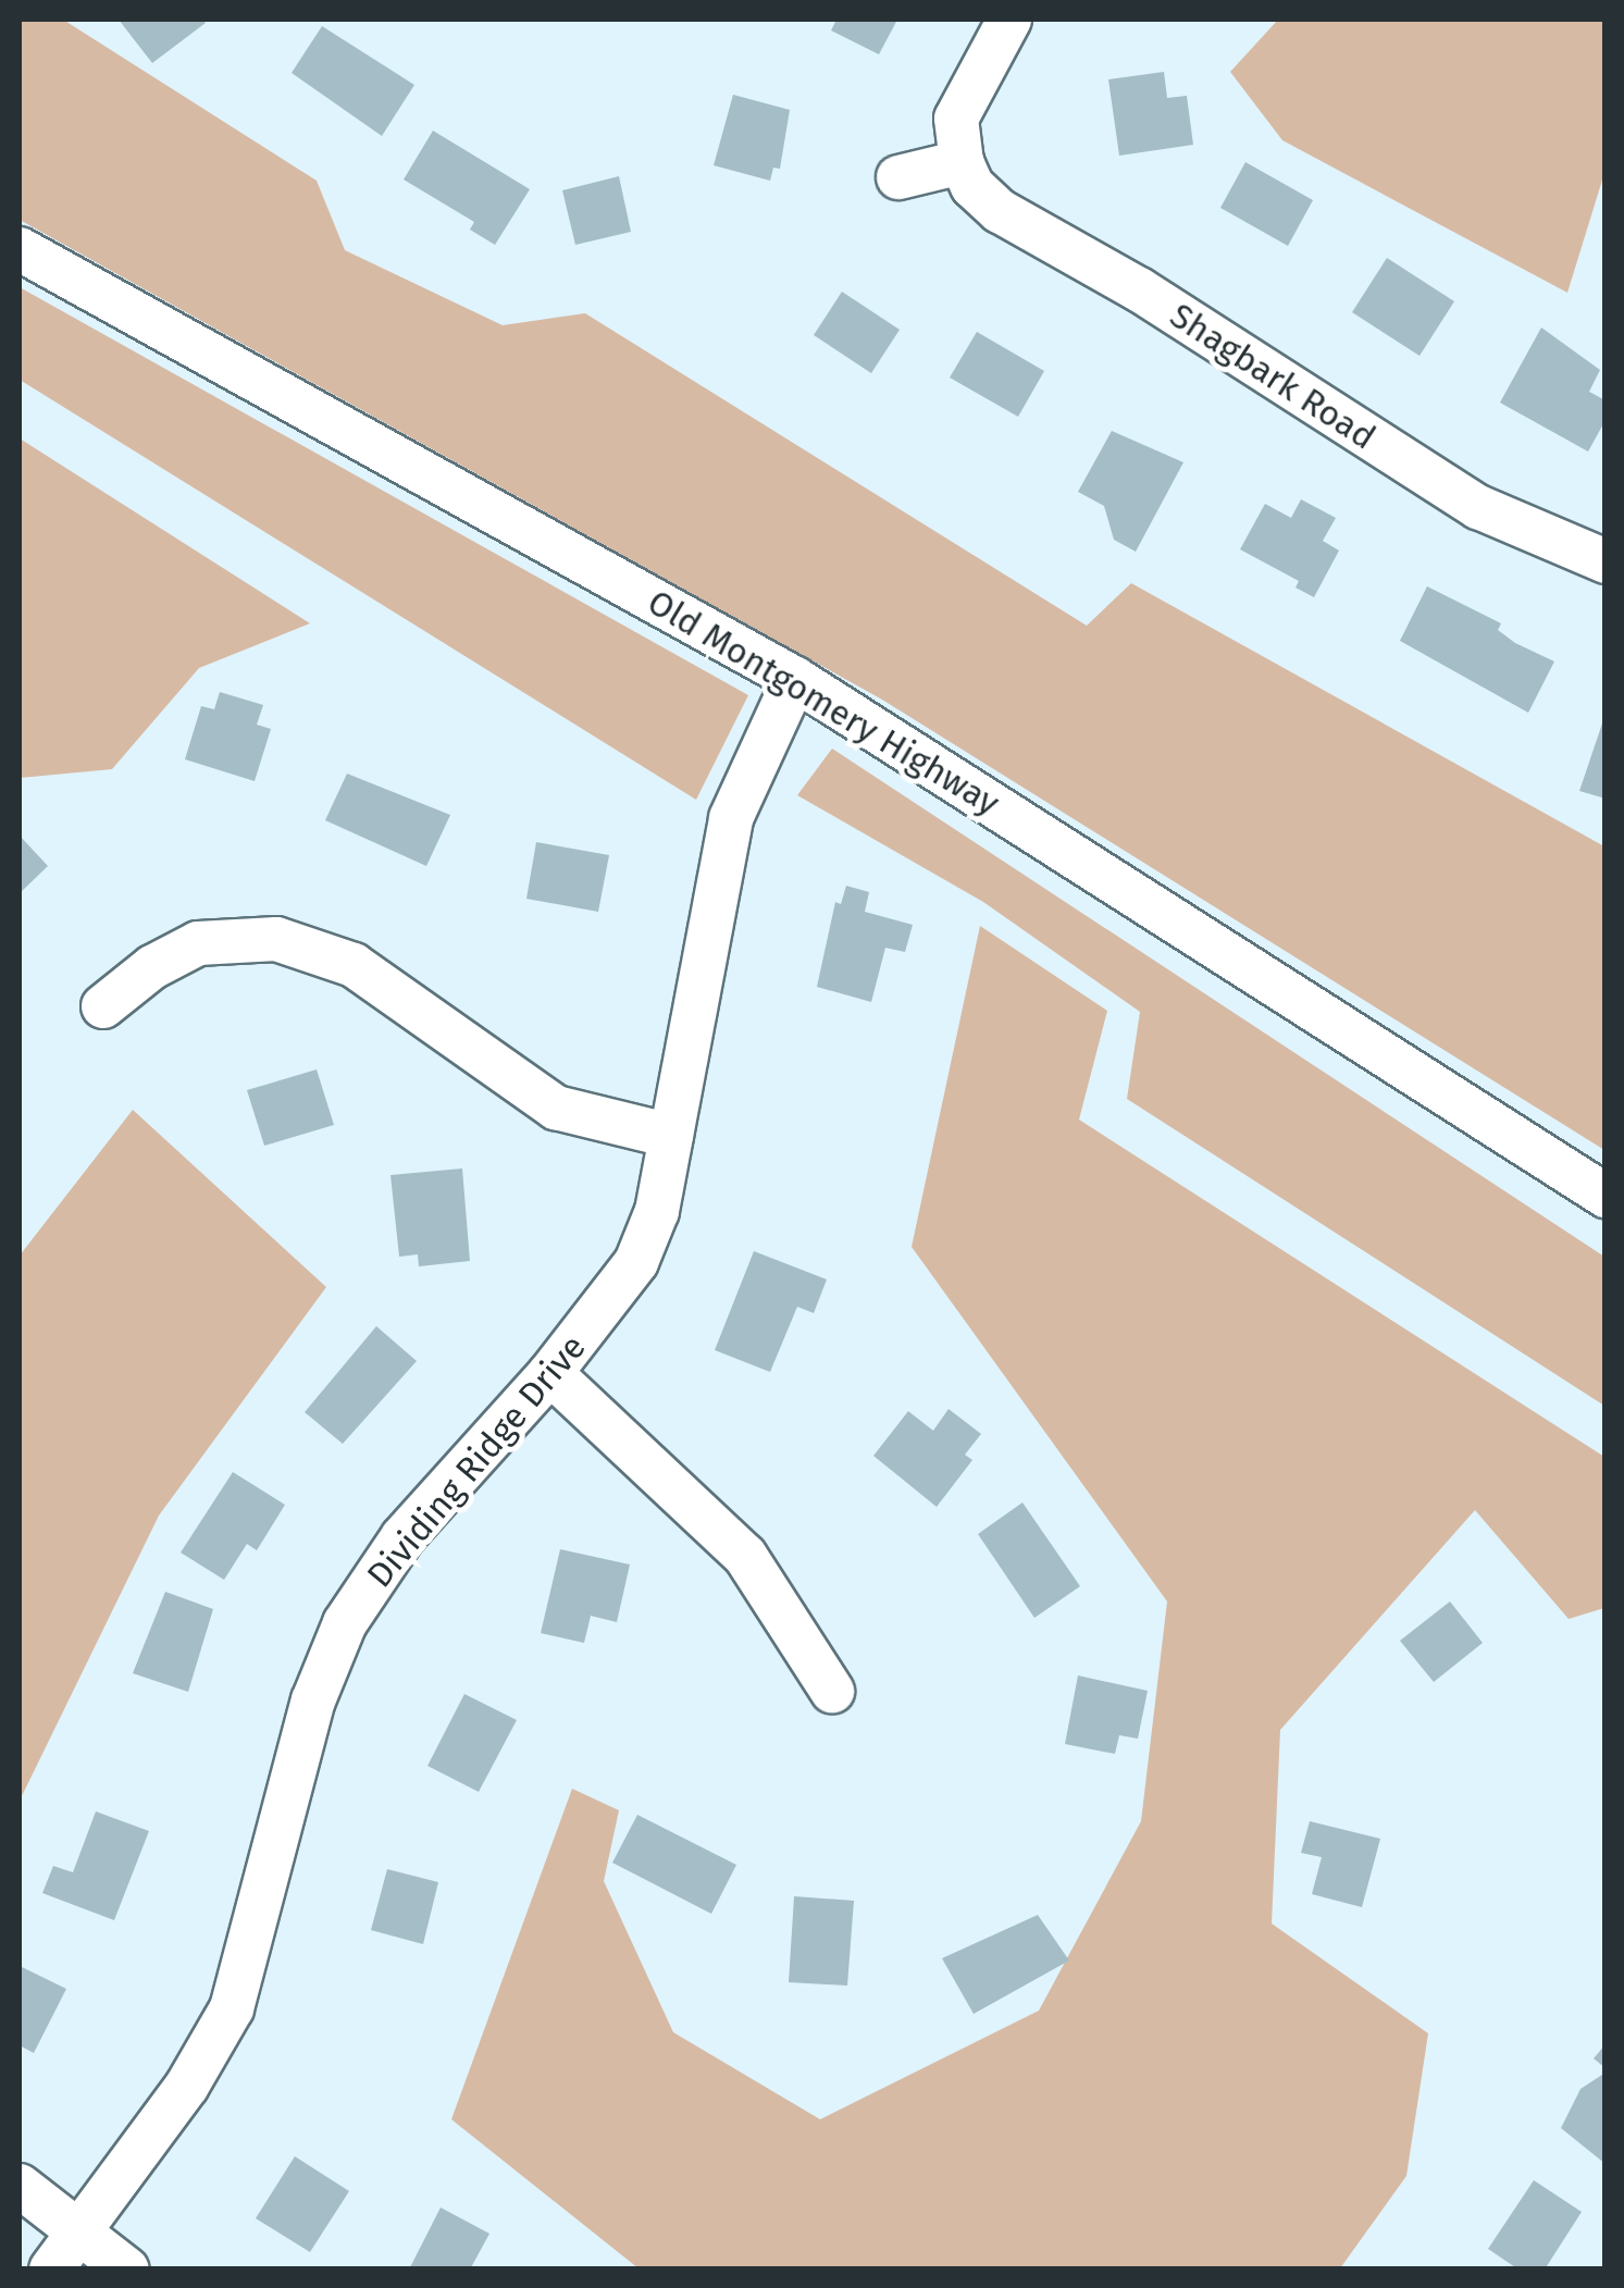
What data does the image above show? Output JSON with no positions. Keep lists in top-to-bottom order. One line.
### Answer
{"streets":{"street":["Shagbark Road","Old Montgomery Highway","Dividing Ridge Drive"]},"crossings":[["Old Montgomery Highway","Dividing Ridge Drive"]]}
